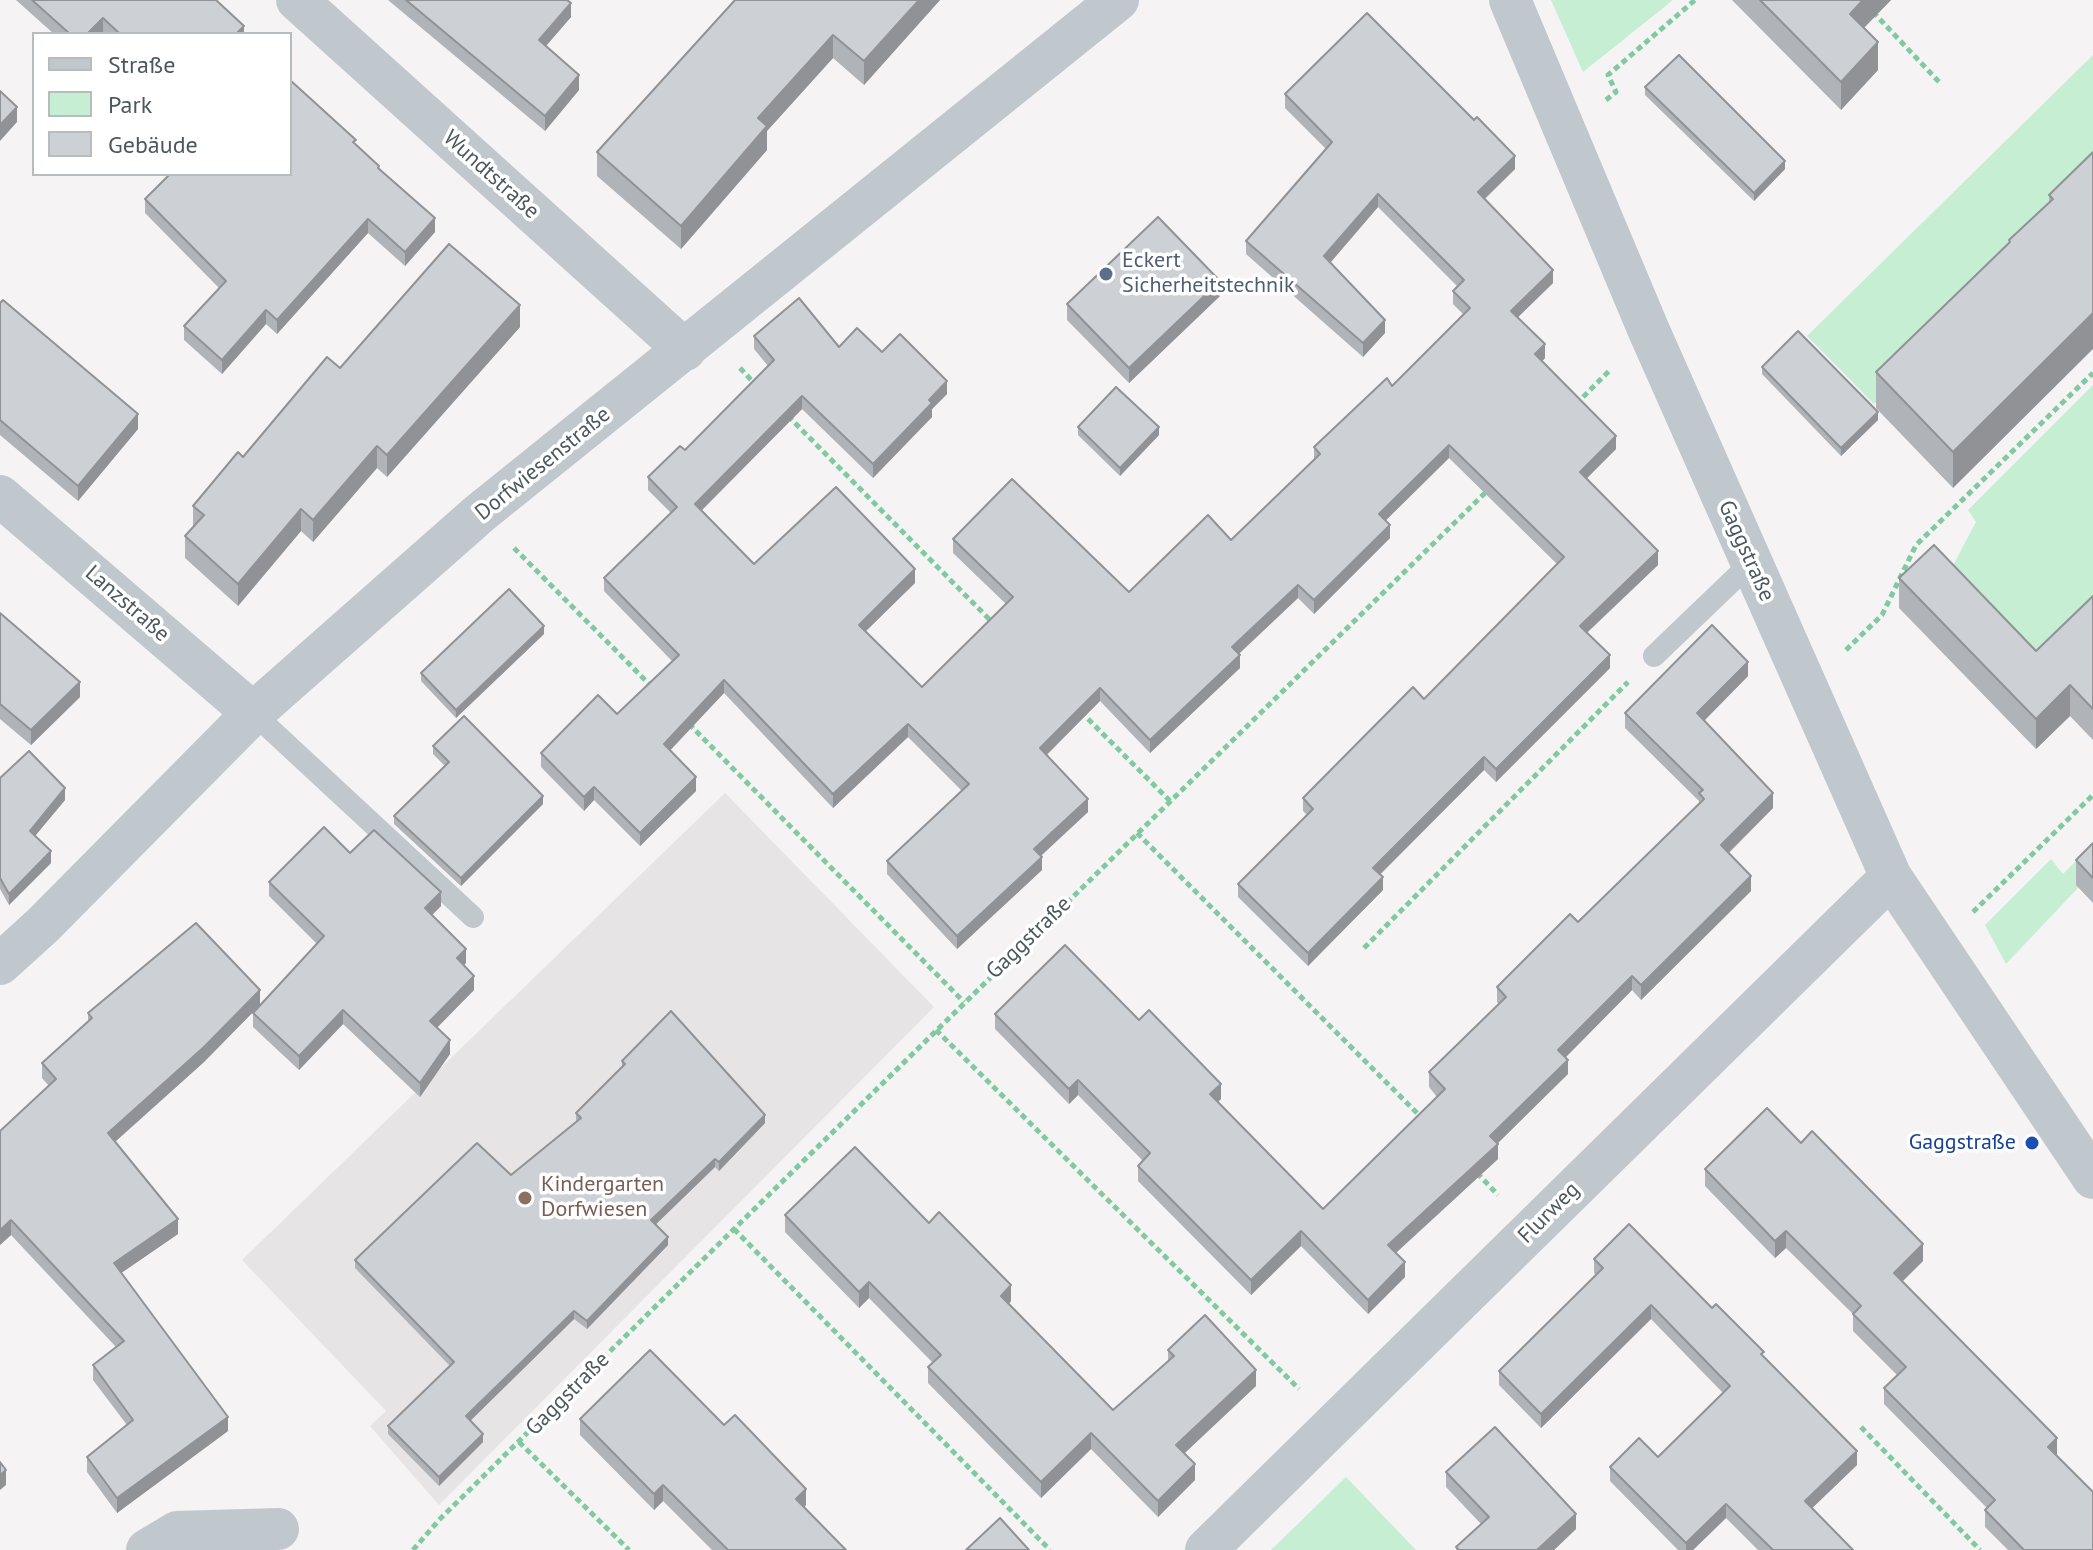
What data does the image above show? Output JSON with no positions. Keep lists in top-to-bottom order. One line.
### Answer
{"streets":{"street":["Wundtstraße","Dorfwiesenstraße","Gaggstraße","Lanzstraße","Flurweg"]},"crossings":[["Wundtstraße","Dorfwiesenstraße"],["Dorfwiesenstraße","Lanzstraße"],["Gaggstraße","Flurweg"]],"places":["Eckert Sicherheitstechnik","Gaggstraße","Kindergarten Dorfwiesen"],"legend":["Straße","Park","Gebäude"]}
